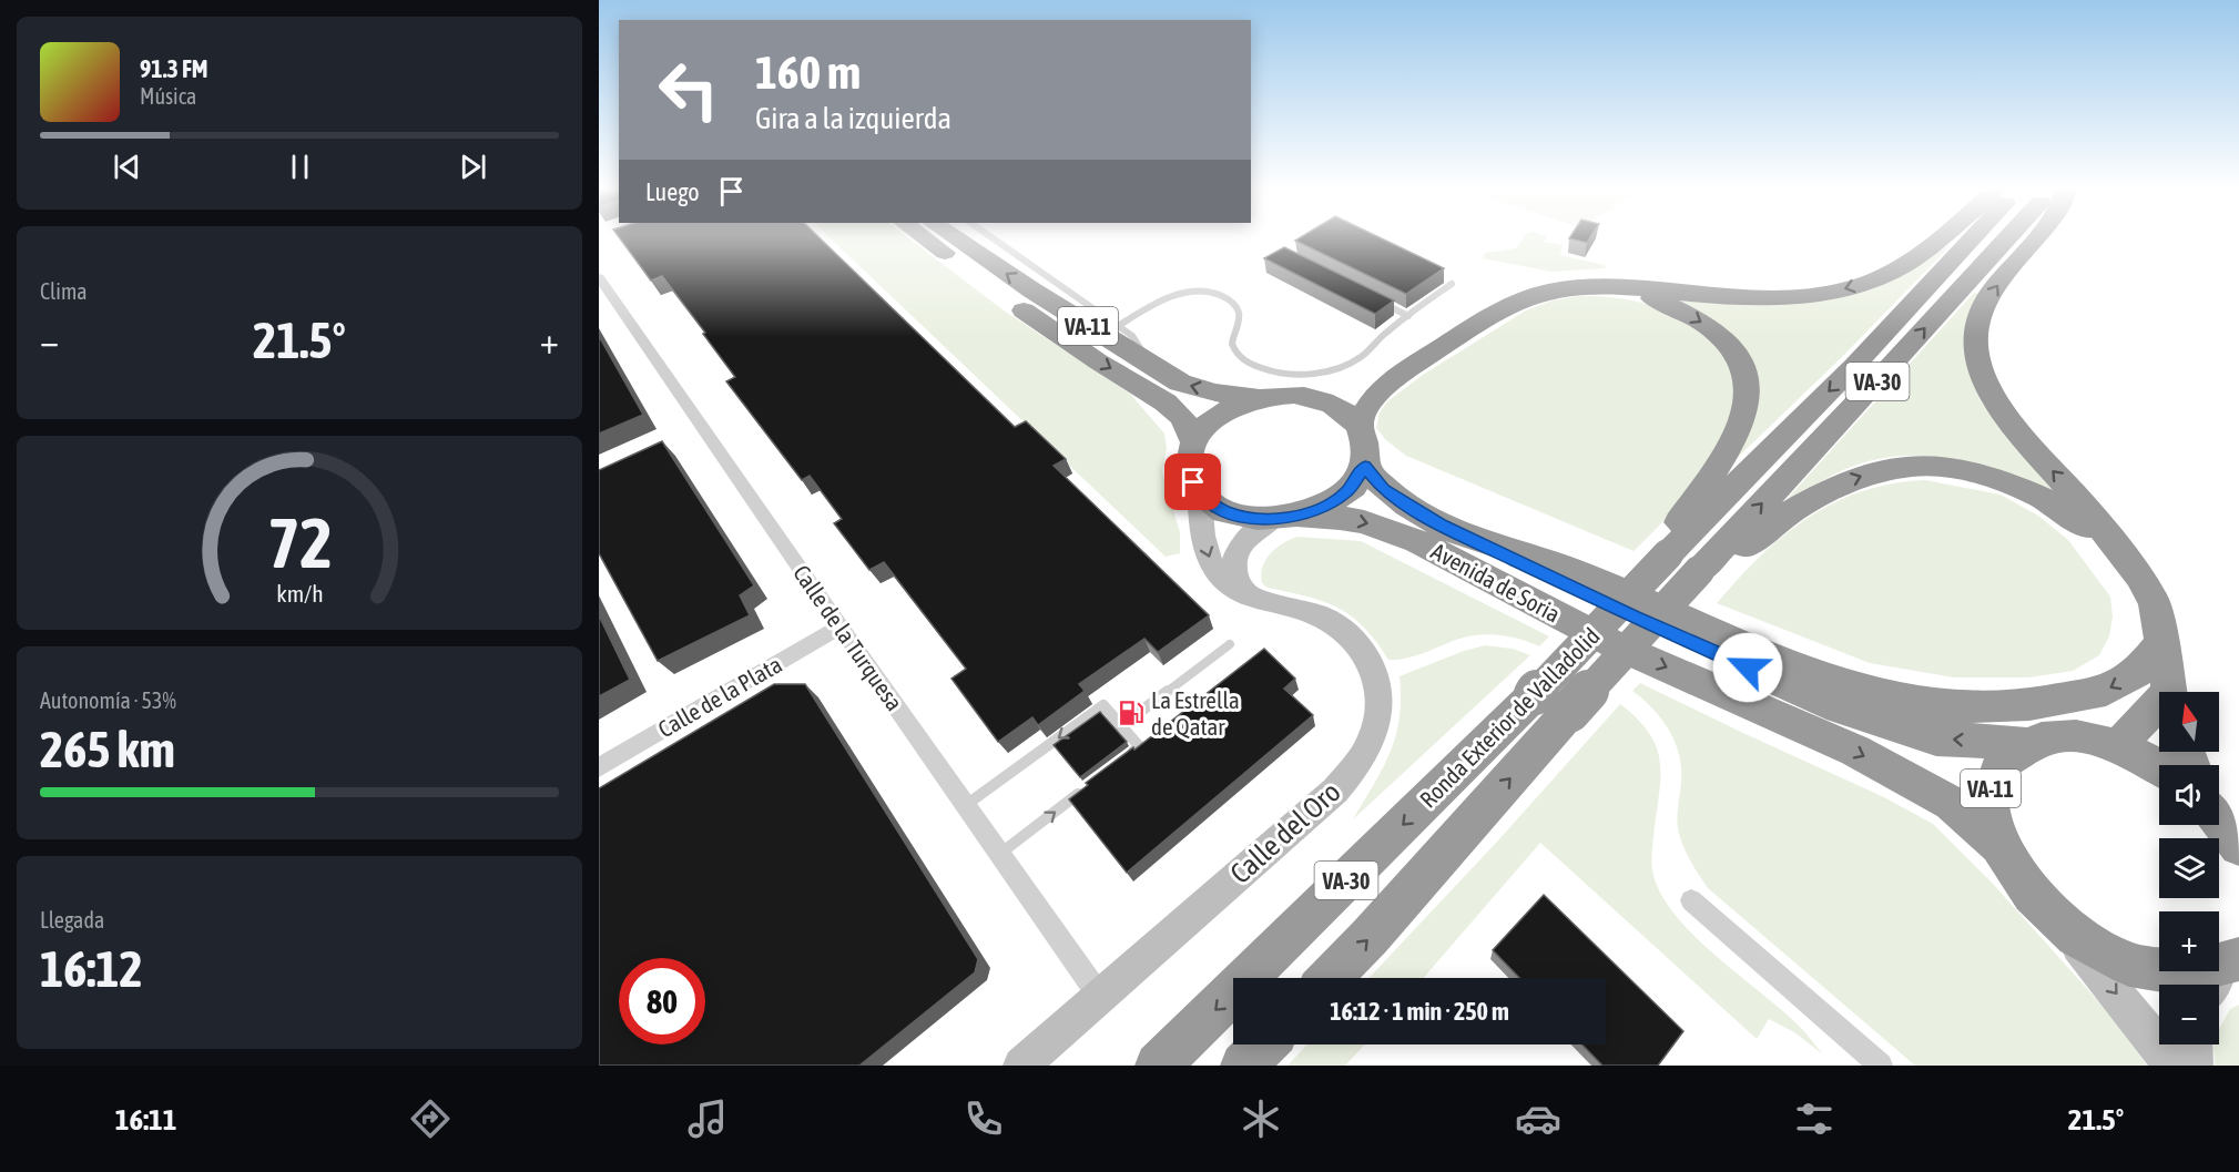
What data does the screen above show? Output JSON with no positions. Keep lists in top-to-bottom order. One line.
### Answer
{"streets":{"highway":["VA-11","VA-30","Avenida de Soria","Ronda Exterior de Valladolid"],"street":["Calle de la Turquesa","Calle de la Plata","Calle del Oro"]},"crossings":[["VA-11","Avenida de Soria"],["VA-11","Calle del Oro"],["Avenida de Soria","Calle del Oro"],["Calle de la Turquesa","Calle de la Plata"],["Calle de la Turquesa","Calle del Oro"]],"places":{"fuel station":["La Estrella de Qatar"]},"north":"top","page":{"turn":["160 m","Gira a la izquierda"],"song":["91.3 FM","Música"],"then":"Luego","tile":["Clima",["Autonomía · 53%","265 km"],["Llegada","16:12"]],"heat":["−","21.5°","+"],"map_buttons":["+","−"],"limit":"80","trip":"16:12 · 1 min · 250 m","tabs":["16:11","21.5°"],"gauge":["72","km/h"]}}
